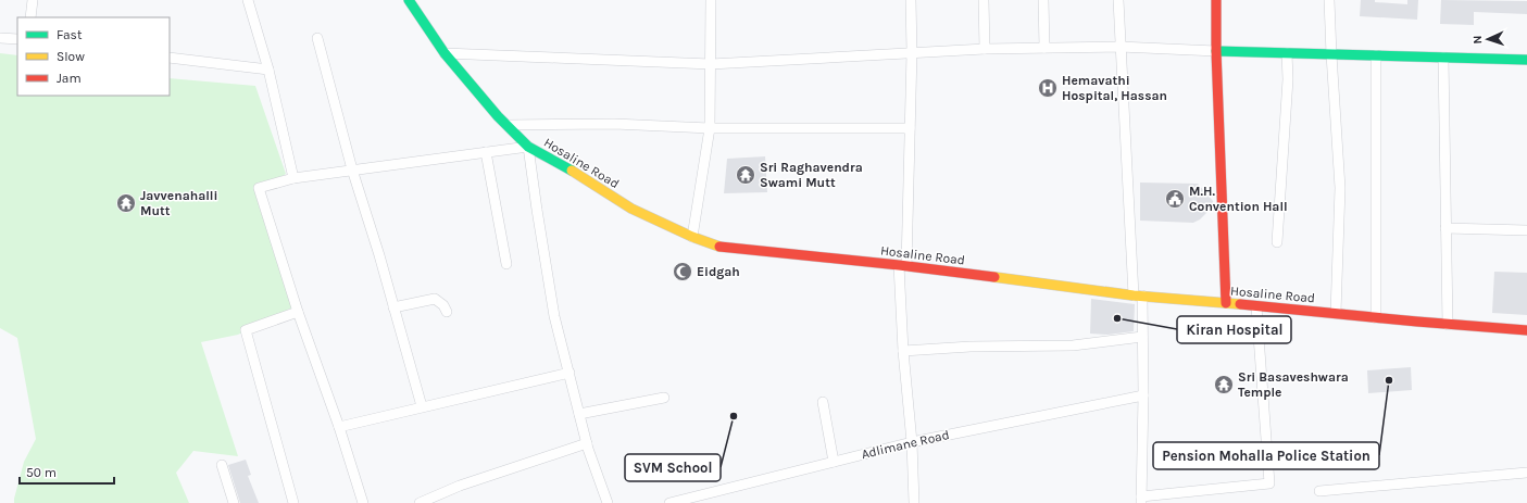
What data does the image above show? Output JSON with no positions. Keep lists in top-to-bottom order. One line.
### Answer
{"streets":{"street":["Hosaline Road","Adlimane Road"]},"places":{"hospital":["Hemavathi Hospital, Hassan"],"temple":["Sri Raghavendra Swami Mutt","Javvenahalli Mutt","Sri Basaveshwara Temple"],"public building":["M.H. Convention Hall"],"mosque":["Eidgah"],"other":["Kiran Hospital","Pension Mohalla Police Station","SVM School"]},"legend":["Fast","Slow","Jam"],"scale_bar":"50 m","north":"left"}
